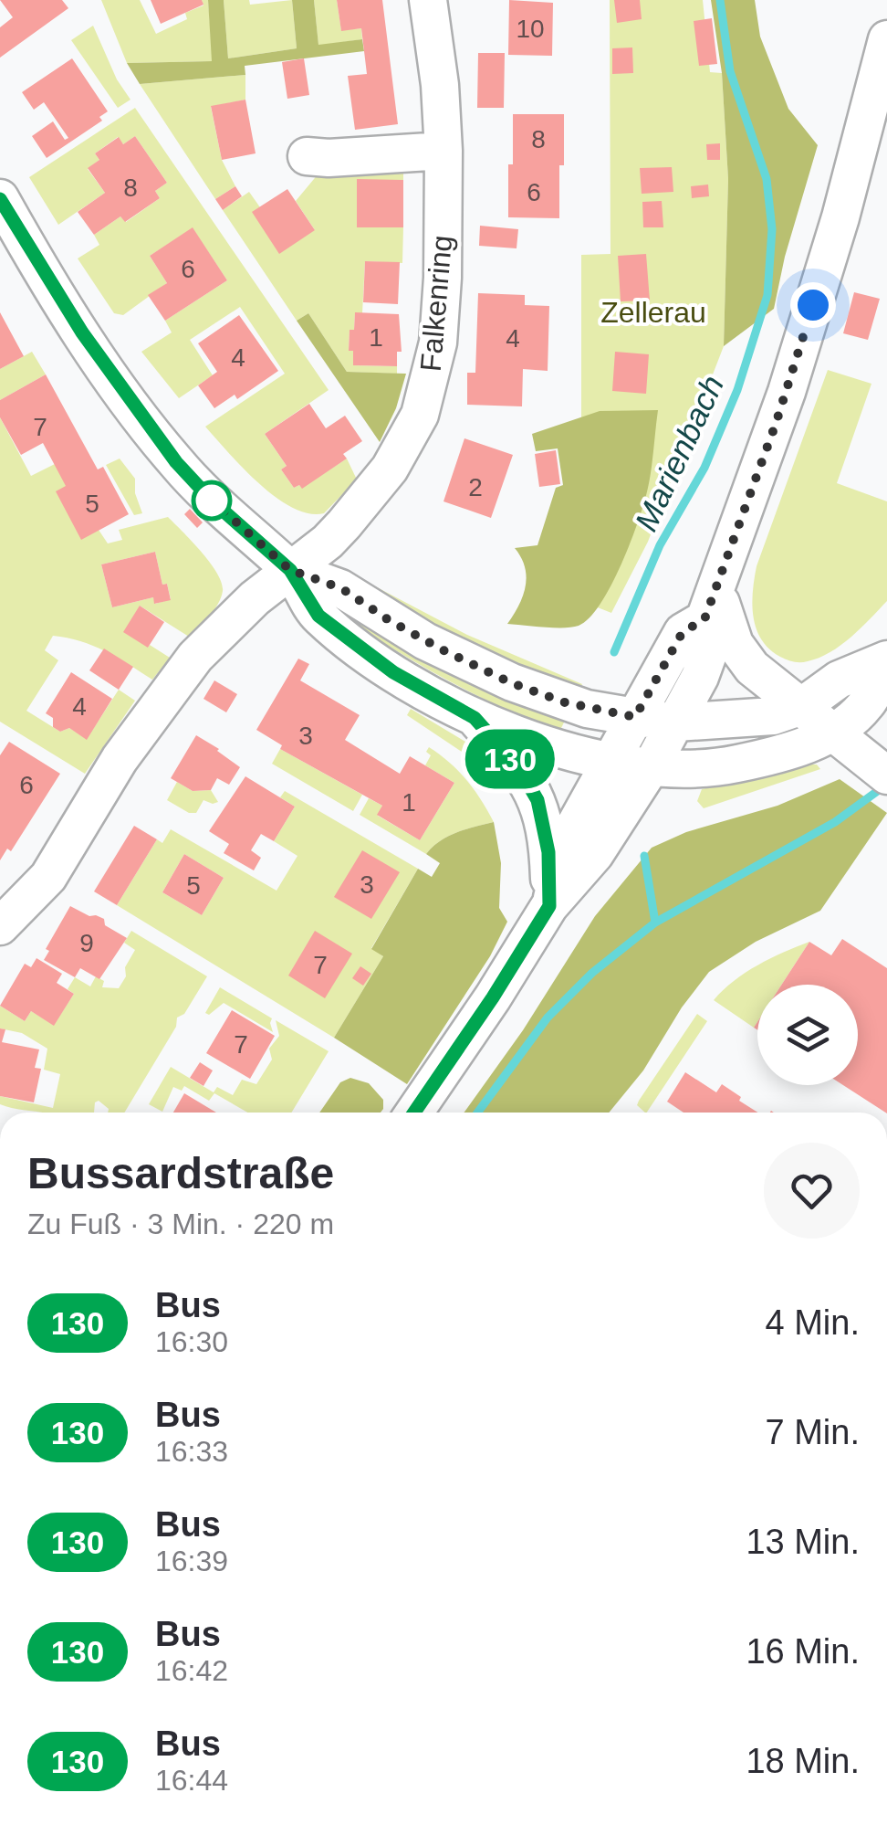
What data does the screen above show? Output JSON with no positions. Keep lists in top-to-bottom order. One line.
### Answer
{"streets":{"street":["Falkenring"]},"water":["Marienbach"],"parks":["Zellerau"],"lines":["bus line 130"],"house_numbers":["10","8","8","6","6","1","4","4","7","2","5","4","3","6","1","3","5","9","7","7"],"page":{"on_map":"130","heading":["Bussardstraße","Zu Fuß · 3 Min. · 220 m"],"list":[{"mark":"130","name":"Bus","note":"16:30","value":"4 Min."},{"mark":"130","name":"Bus","note":"16:33","value":"7 Min."},{"mark":"130","name":"Bus","note":"16:39","value":"13 Min."},{"mark":"130","name":"Bus","note":"16:42","value":"16 Min."},{"mark":"130","name":"Bus","note":"16:44","value":"18 Min."}]}}
